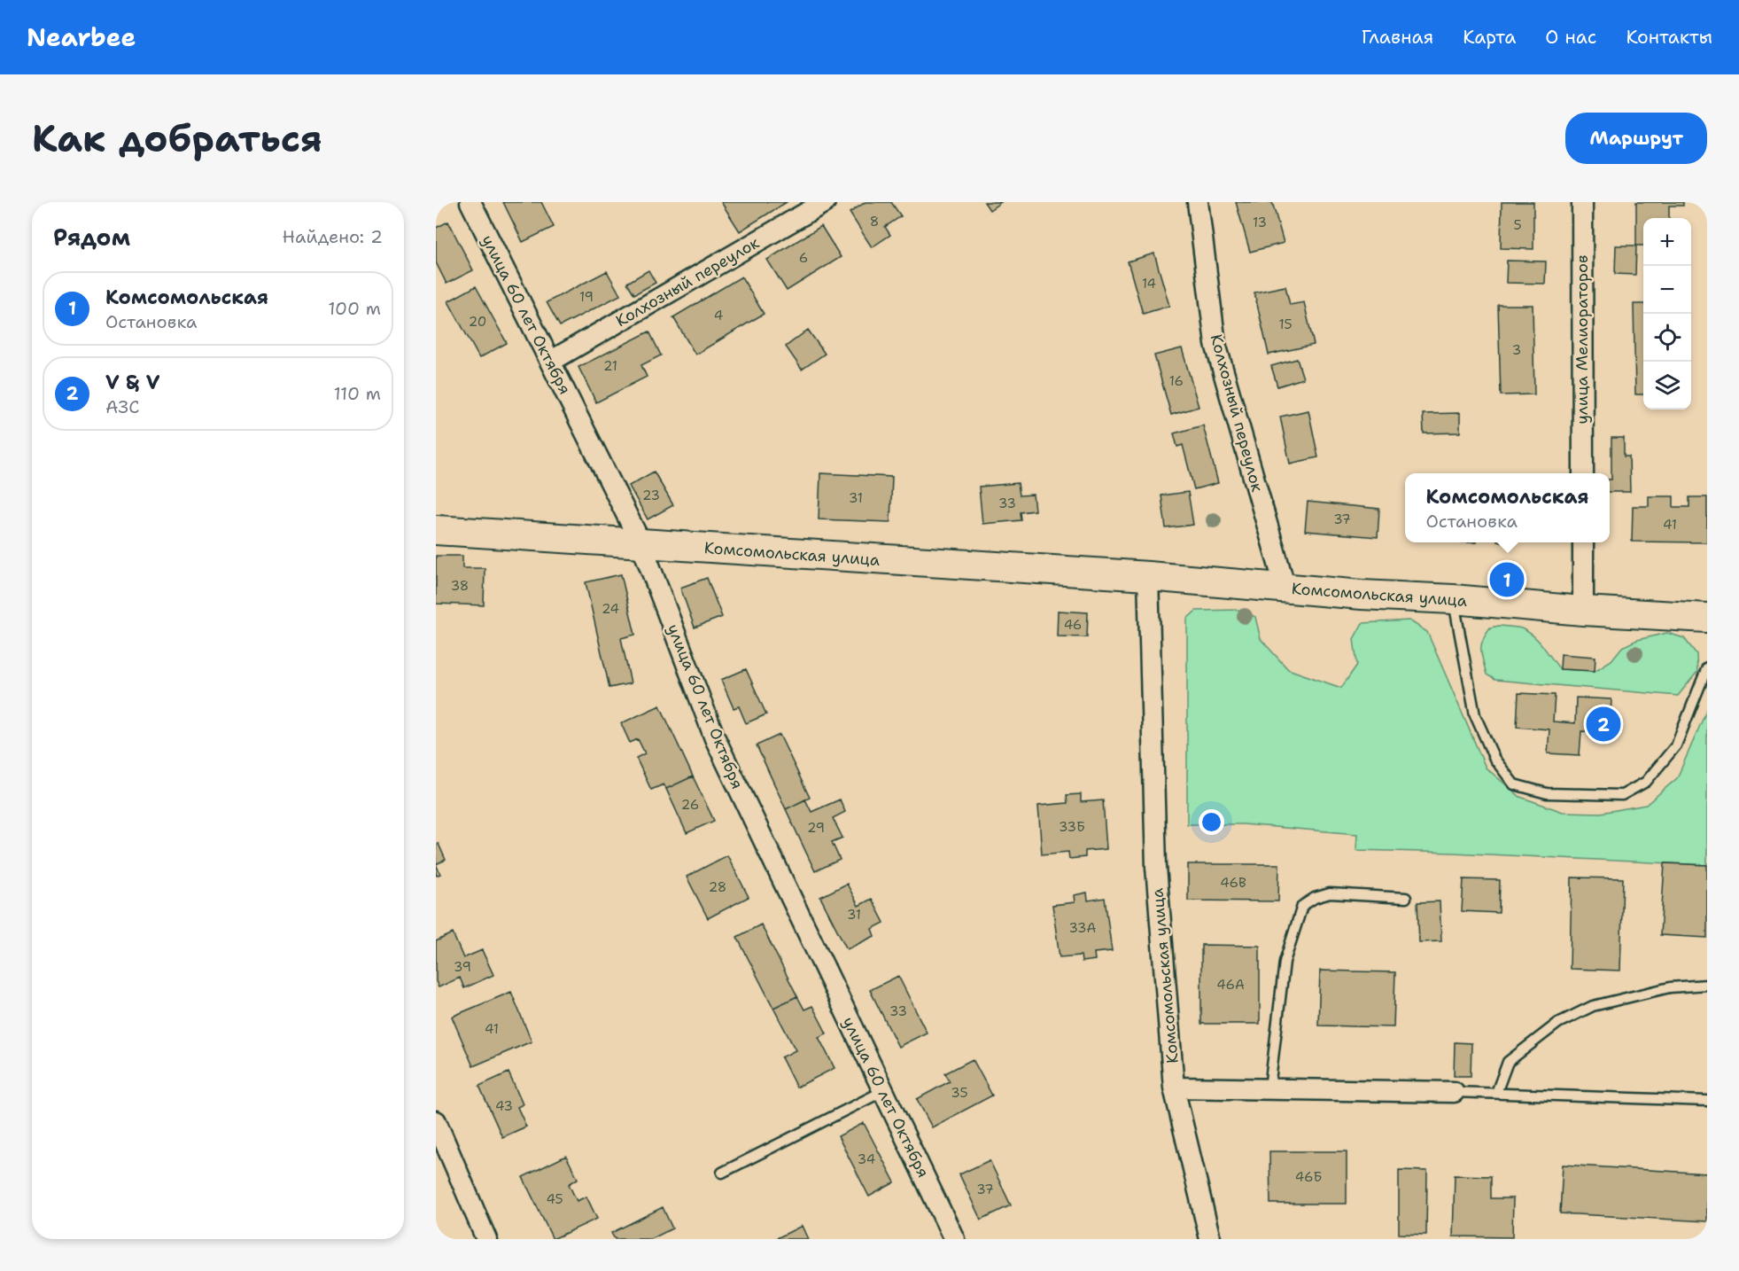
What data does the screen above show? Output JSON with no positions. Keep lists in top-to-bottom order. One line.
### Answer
{"streets":{"main road":["Комсомольская улица"],"street":["Колхозный переулок","улица 60 лет Октября","улица Мелиораторов"]},"crossings":[["Колхозный переулок","улица 60 лет Октября"],["Колхозный переулок","Комсомольская улица"],["улица 60 лет Октября","Комсомольская улица"]],"house_numbers":["8","13","5","6","14","19","4","20","15","3","21","16","23","31","33","37","41","38","24","46","26","33Б","29","46В","28","31","33А","39","46А","33","41","35","43","34","46Б","37","45"],"page":{"header":"Nearbee","nav":["Главная","Карта","О нас","Контакты"],"buttons":"Маршрут","title":"Как добраться","heading":["Рядом","Найдено: 2"],"map_buttons":["+","−"],"list":[{"mark":"1","name":"Комсомольская","note":"Остановка","value":"100 m"},{"mark":"2","name":"V & V","note":"АЗС","value":"110 m"}],"popup":["Комсомольская","Остановка"],"pins":["1","2"]}}
